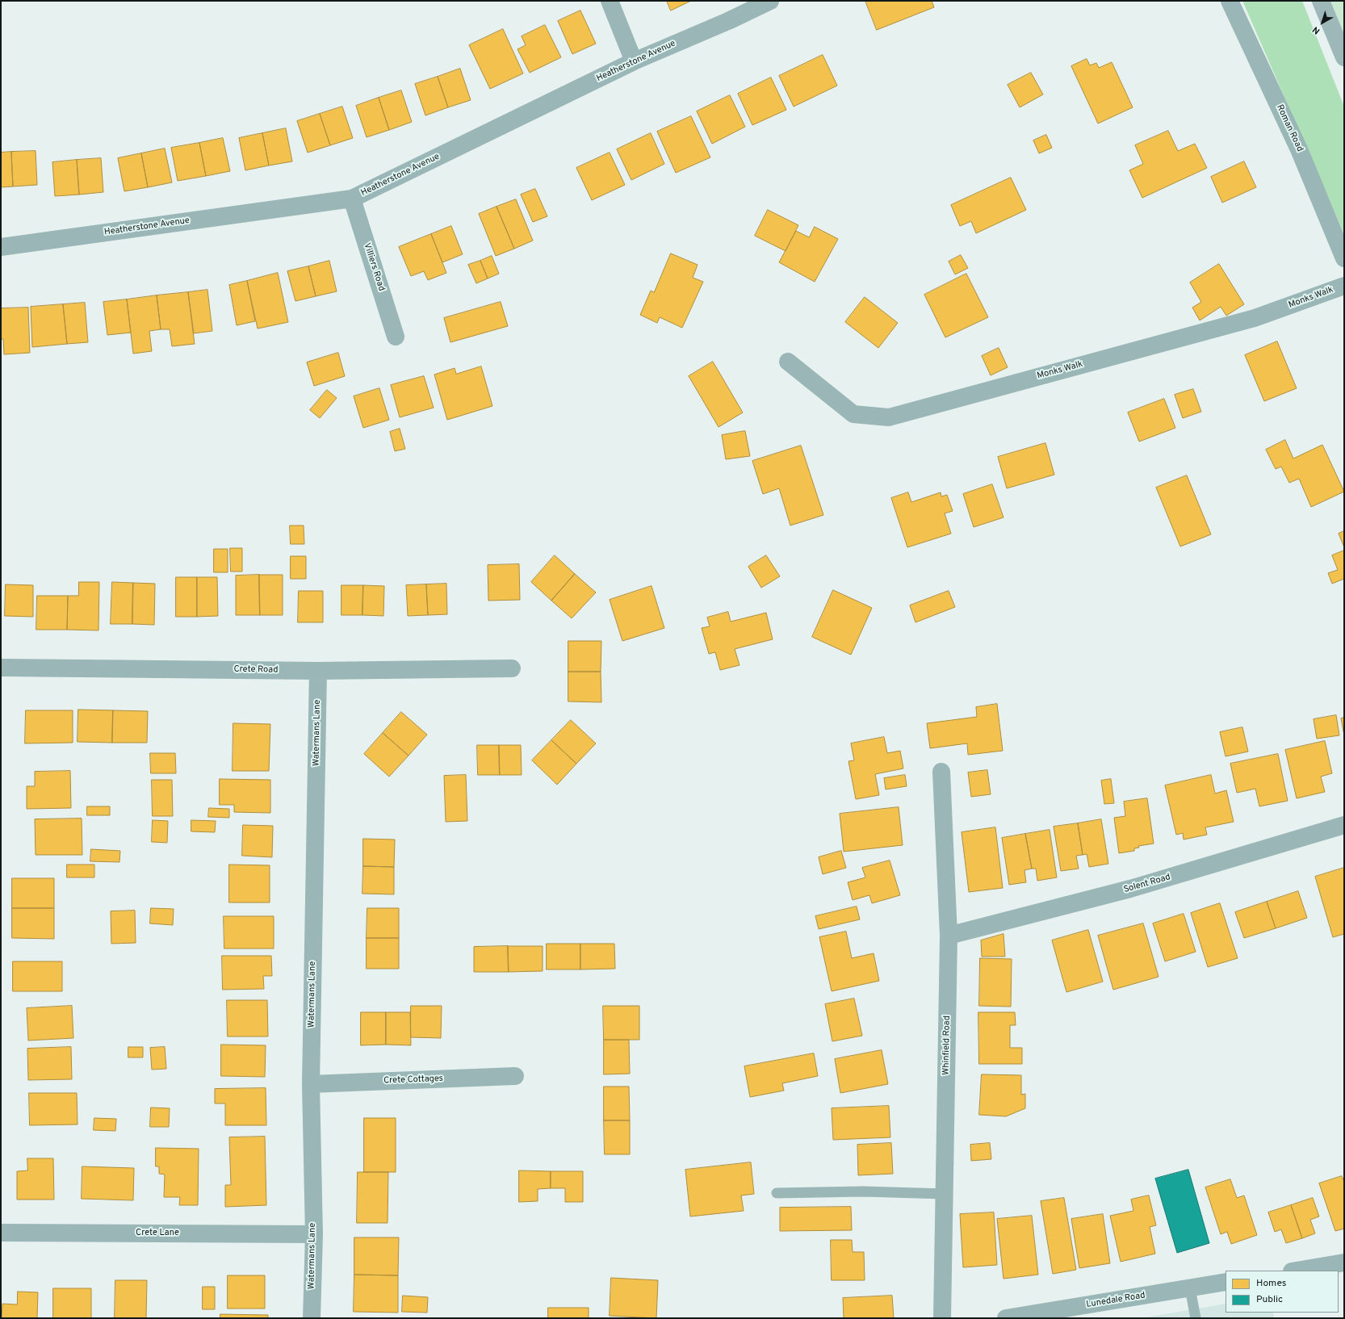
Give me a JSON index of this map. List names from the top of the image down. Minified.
{"streets":{"street":["Heatherstone Avenue","Roman Road","Villiers Road","Monks Walk","Crete Road","Watermans Lane","Solent Road","Whinfield Road","Crete Cottages","Crete Lane","Lunedale Road"]},"crossings":[["Heatherstone Avenue","Villiers Road"],["Crete Road","Watermans Lane"],["Watermans Lane","Crete Cottages"],["Watermans Lane","Crete Lane"],["Solent Road","Whinfield Road"]],"legend":["Homes","Public"],"north":"bottom left"}
